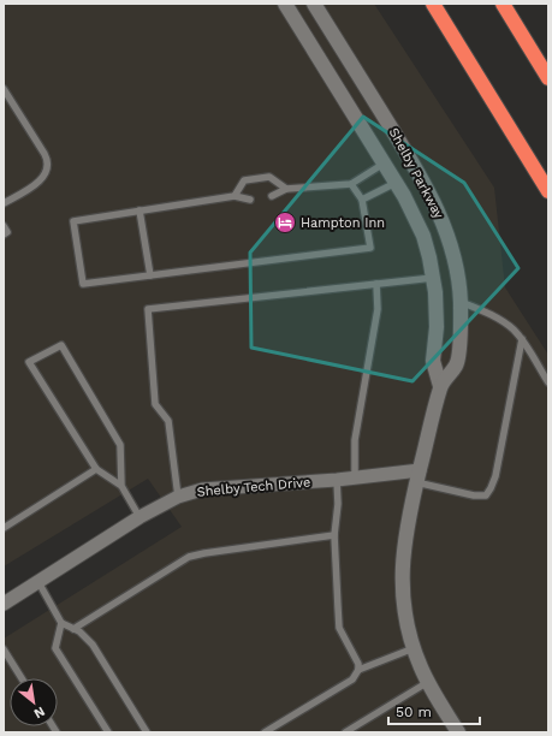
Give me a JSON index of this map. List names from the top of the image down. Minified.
{"streets":{"street":["Shelby Parkway","Shelby Tech Drive"]},"crossings":[["Shelby Parkway","Shelby Tech Drive"]],"places":{"hotel":["Hampton Inn"]},"scale_bar":"50 m","north":"bottom right"}
